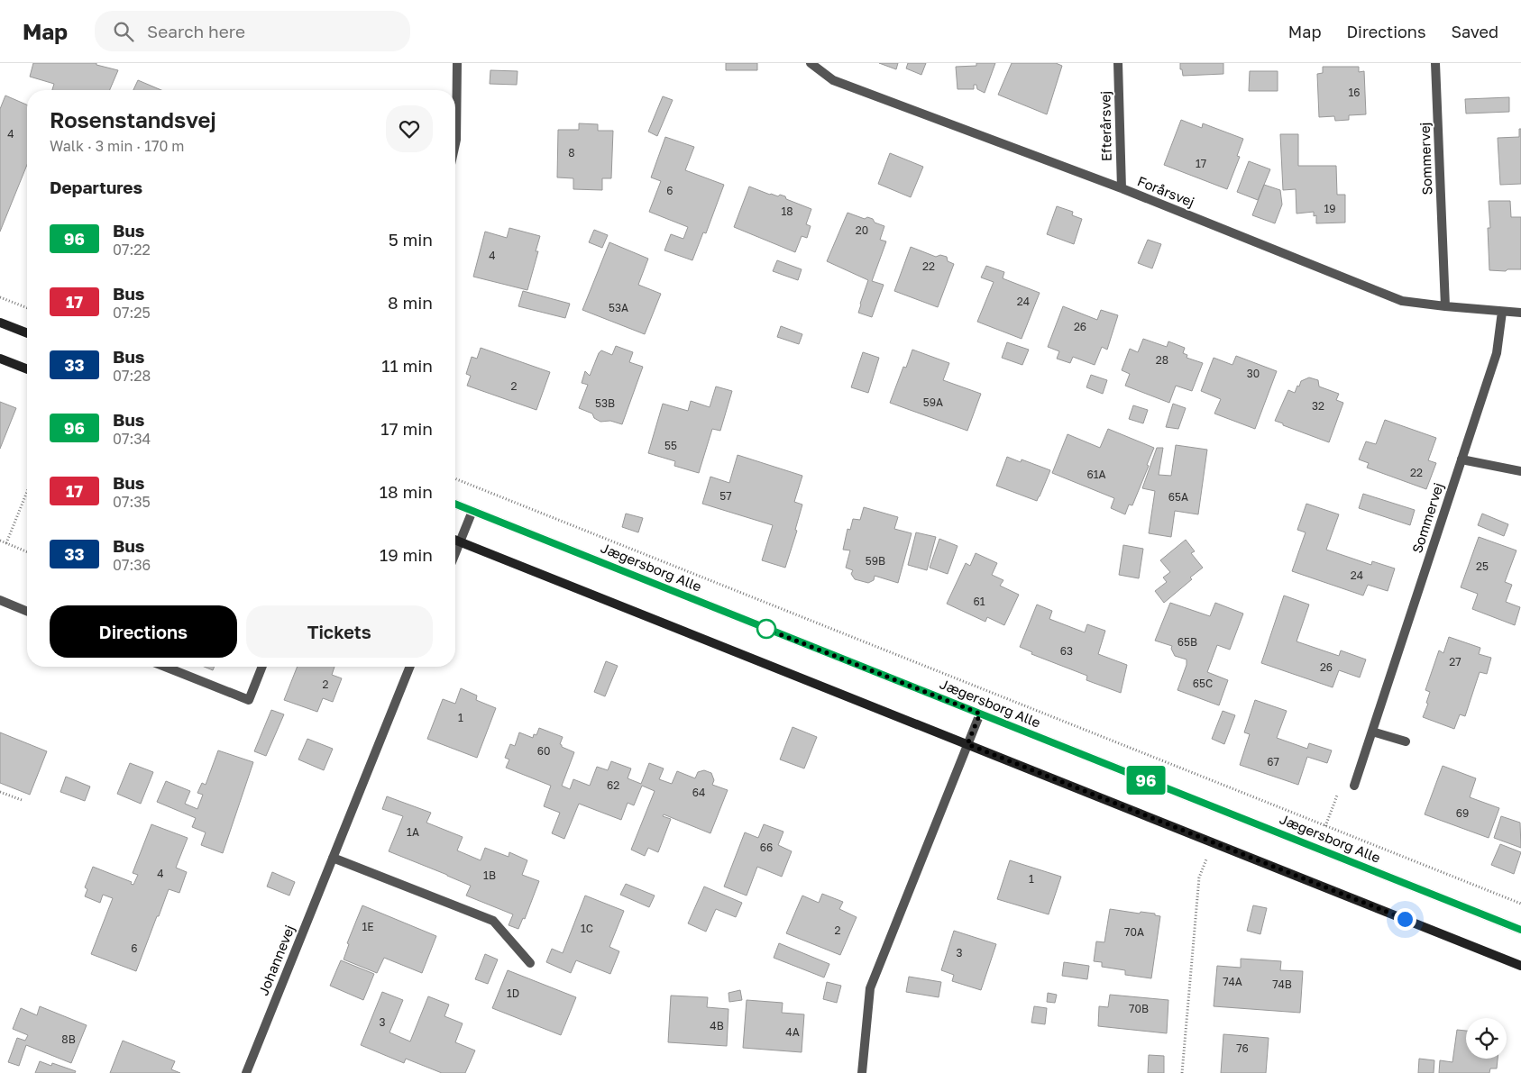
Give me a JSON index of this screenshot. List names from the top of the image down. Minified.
{"streets":{"street":["Efterårsvej","Sommervej","Forårsvej","Jægersborg Alle","Johannevej"]},"crossings":[["Efterårsvej","Forårsvej"],["Sommervej","Forårsvej"]],"lines":["bus line 96"],"house_numbers":["16","4","8","17","6","19","18","20","4","22","24","53A","26","28","30","2","59A","53B","32","55","22","61A","57","65A","59B","25","24","61","65B","63","27","26","65C","2","1","60","67","62","64","69","1A","66","4","1B","1","1E","1C","2","70A","6","3","74A","74B","1D","70B","3","4B","4A","8B","76"],"page":{"header":"Map","search":"Search here","nav":["Map","Directions","Saved"],"on_map":"96","heading":[["Rosenstandsvej","Walk · 3 min · 170 m"],"Departures"],"list":[{"mark":"96","name":"Bus","note":"07:22","value":"5 min"},{"mark":"17","name":"Bus","note":"07:25","value":"8 min"},{"mark":"33","name":"Bus","note":"07:28","value":"11 min"},{"mark":"96","name":"Bus","note":"07:34","value":"17 min"},{"mark":"17","name":"Bus","note":"07:35","value":"18 min"},{"mark":"33","name":"Bus","note":"07:36","value":"19 min"}],"buttons":["Directions","Tickets"]}}
